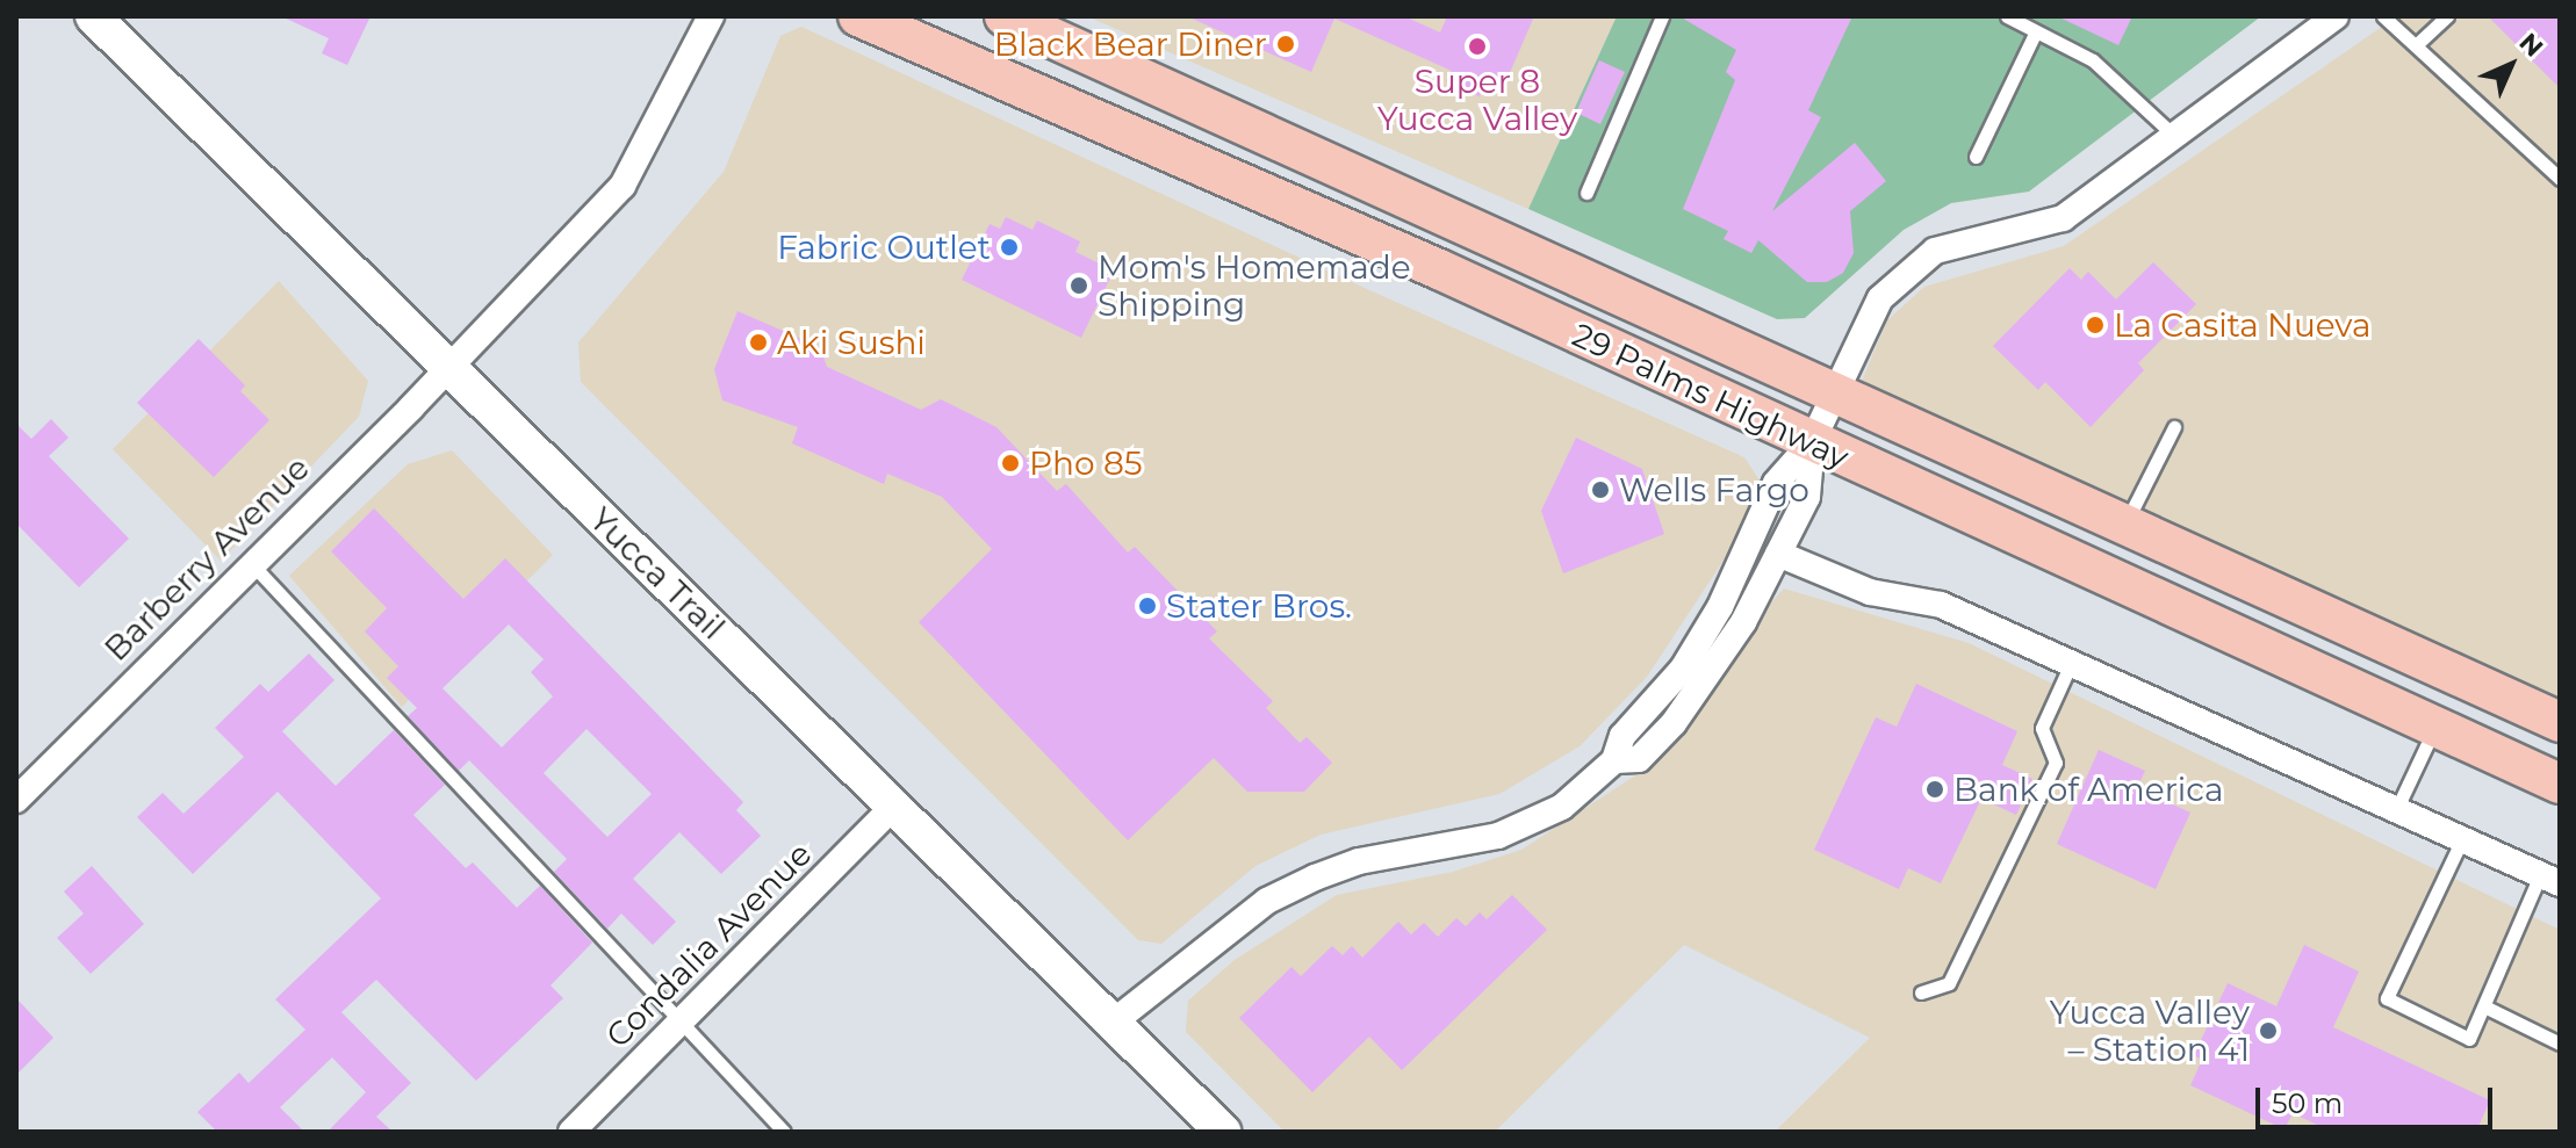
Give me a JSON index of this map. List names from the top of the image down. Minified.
{"streets":{"main road":["29 Palms Highway"],"street":["Barberry Avenue","Yucca Trail","Condalia Avenue"]},"crossings":[["Barberry Avenue","Yucca Trail"],["Yucca Trail","Condalia Avenue"]],"places":["Black Bear Diner","Super 8 Yucca Valley","Fabric Outlet","Mom's Homemade Shipping","La Casita Nueva","Aki Sushi","Pho 85","Wells Fargo","Stater Bros.","Bank of America","Yucca Valley – Station 41"],"scale_bar":"50 m","north":"top right"}
